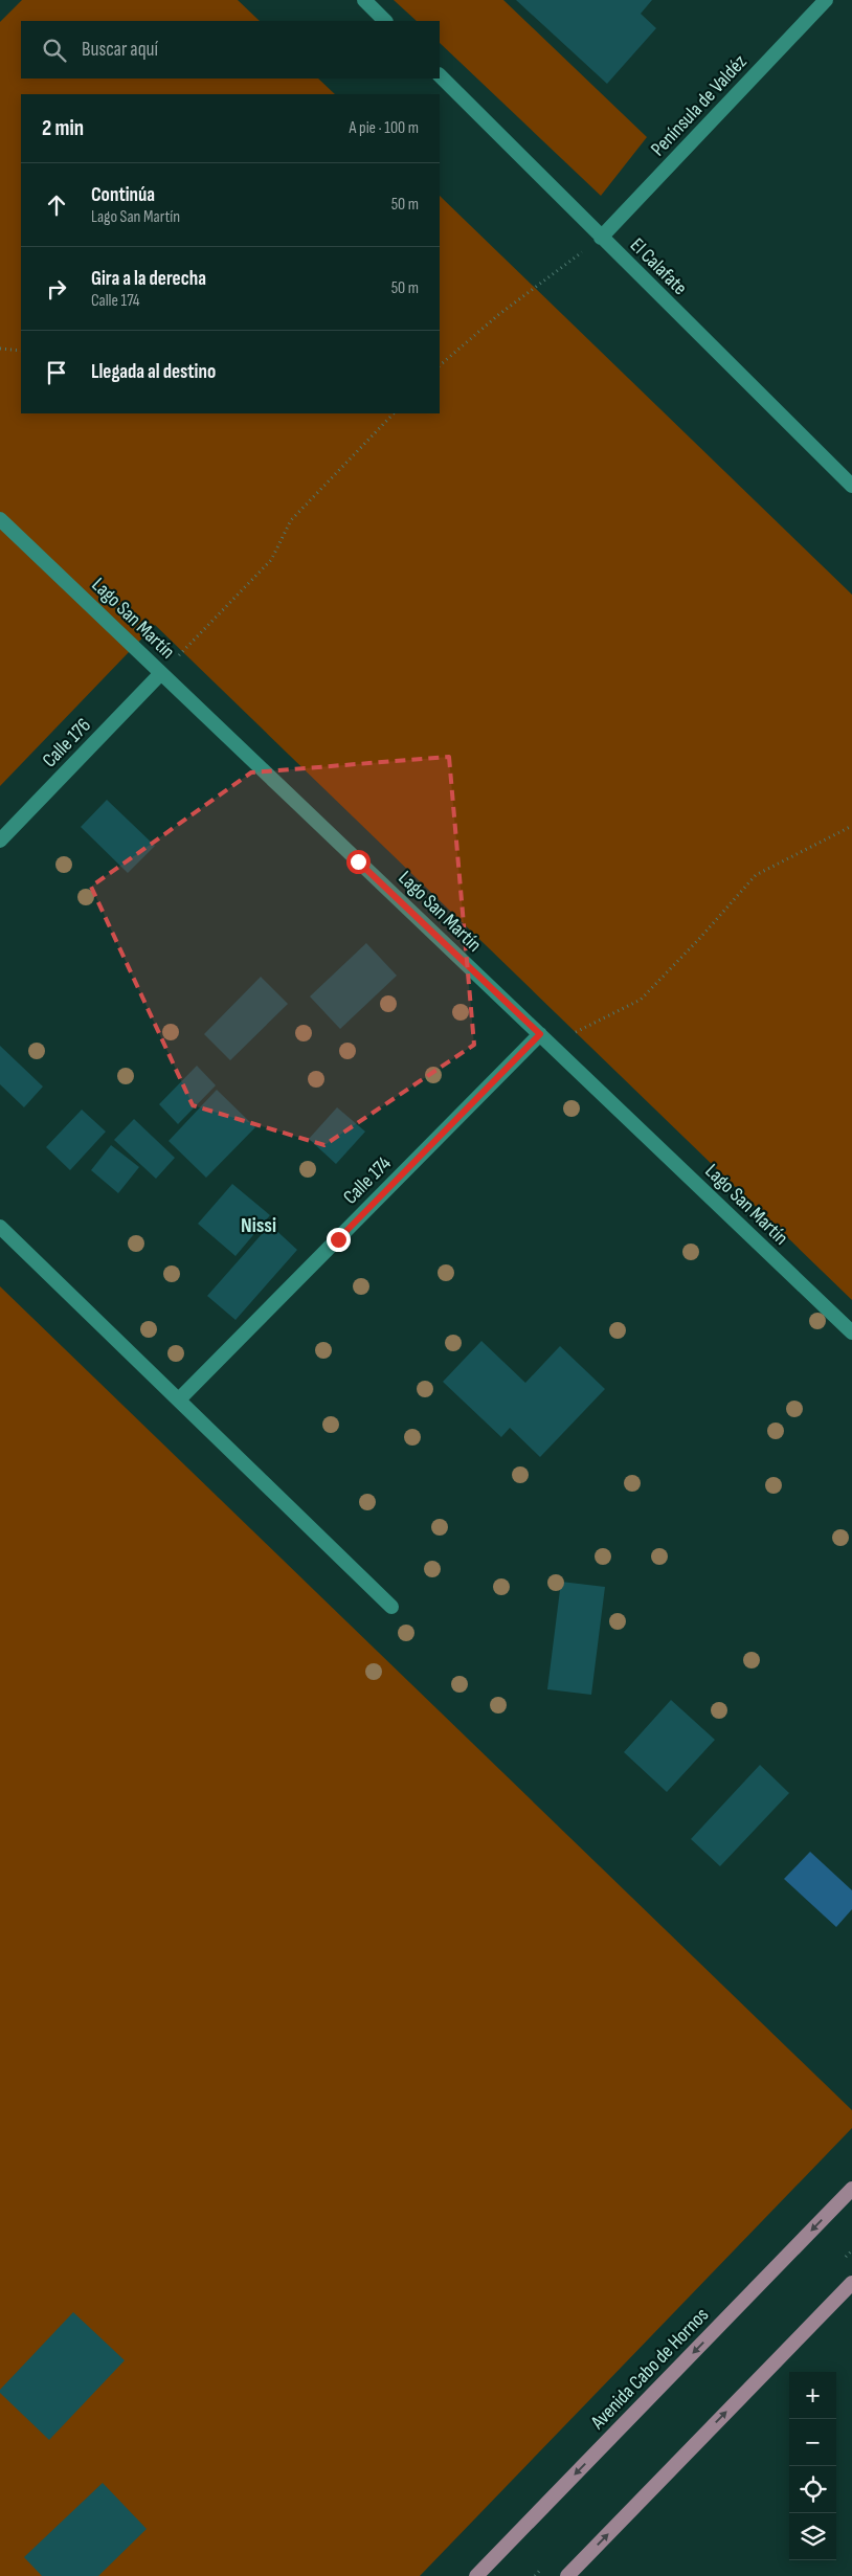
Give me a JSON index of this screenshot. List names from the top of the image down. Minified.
{"streets":{"main road":["Avenida Cabo de Hornos"],"street":["Península de Valdéz","El Calafate","Lago San Martín","Calle 176","Calle 174"]},"crossings":[["Península de Valdéz","El Calafate"],["Lago San Martín","Calle 176"],["Lago San Martín","Calle 174"]],"districts":["Nissi"],"page":{"search":"Buscar aquí","heading":["2 min","A pie · 100 m"],"list":[["Continúa","Lago San Martín","50 m"],["Gira a la derecha","Calle 174","50 m"],"Llegada al destino"],"map_buttons":["+","−"]}}
